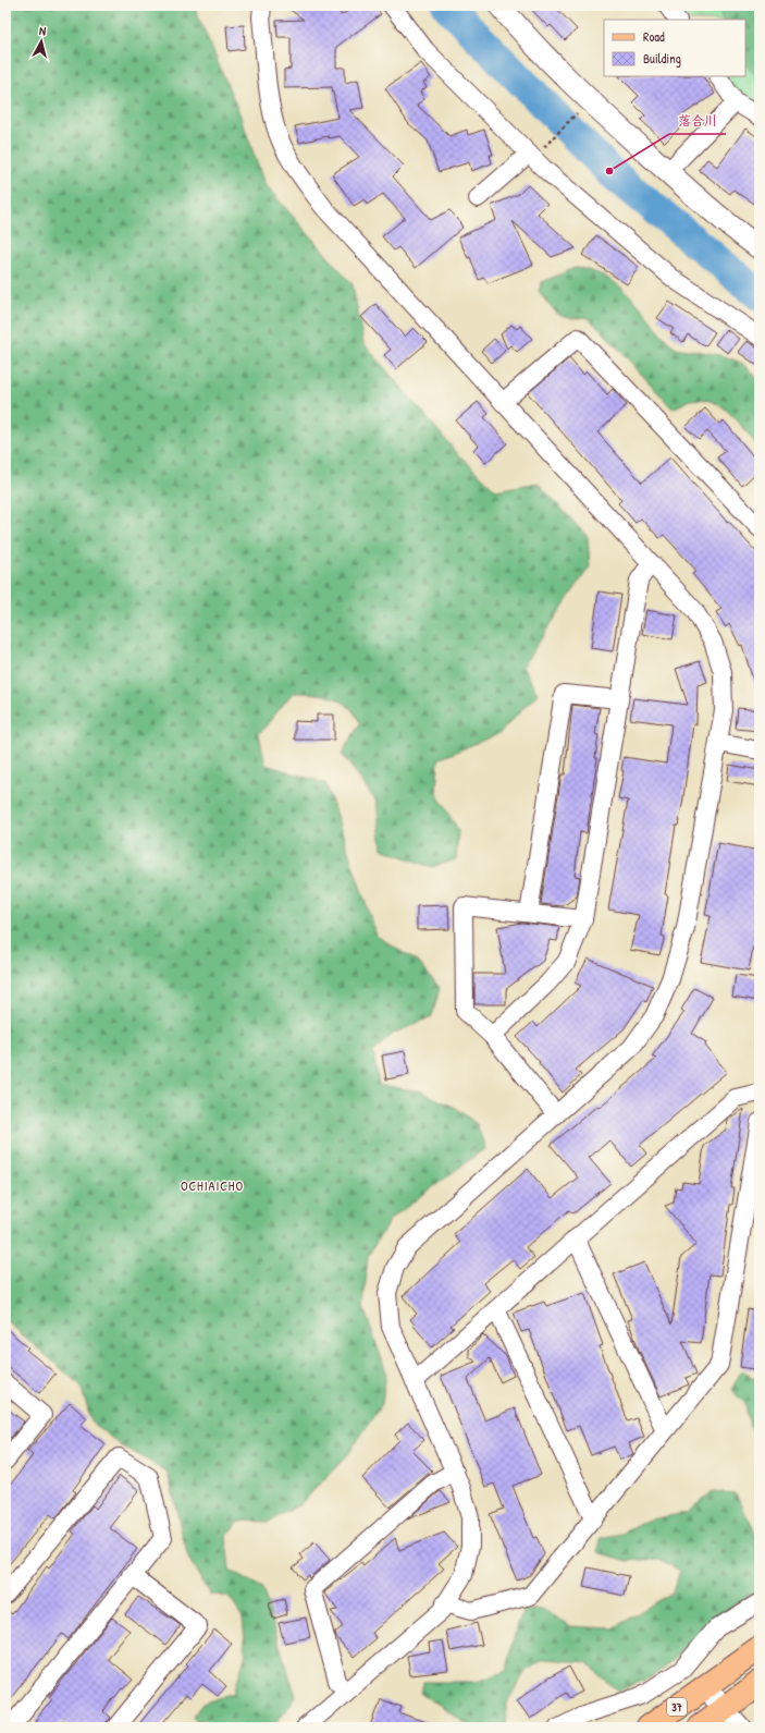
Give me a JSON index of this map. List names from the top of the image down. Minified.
{"streets":{"main road":["37"]},"districts":["OCHIAICHO"],"places":["落合川"],"legend":["Road","Building"],"north":"top"}
